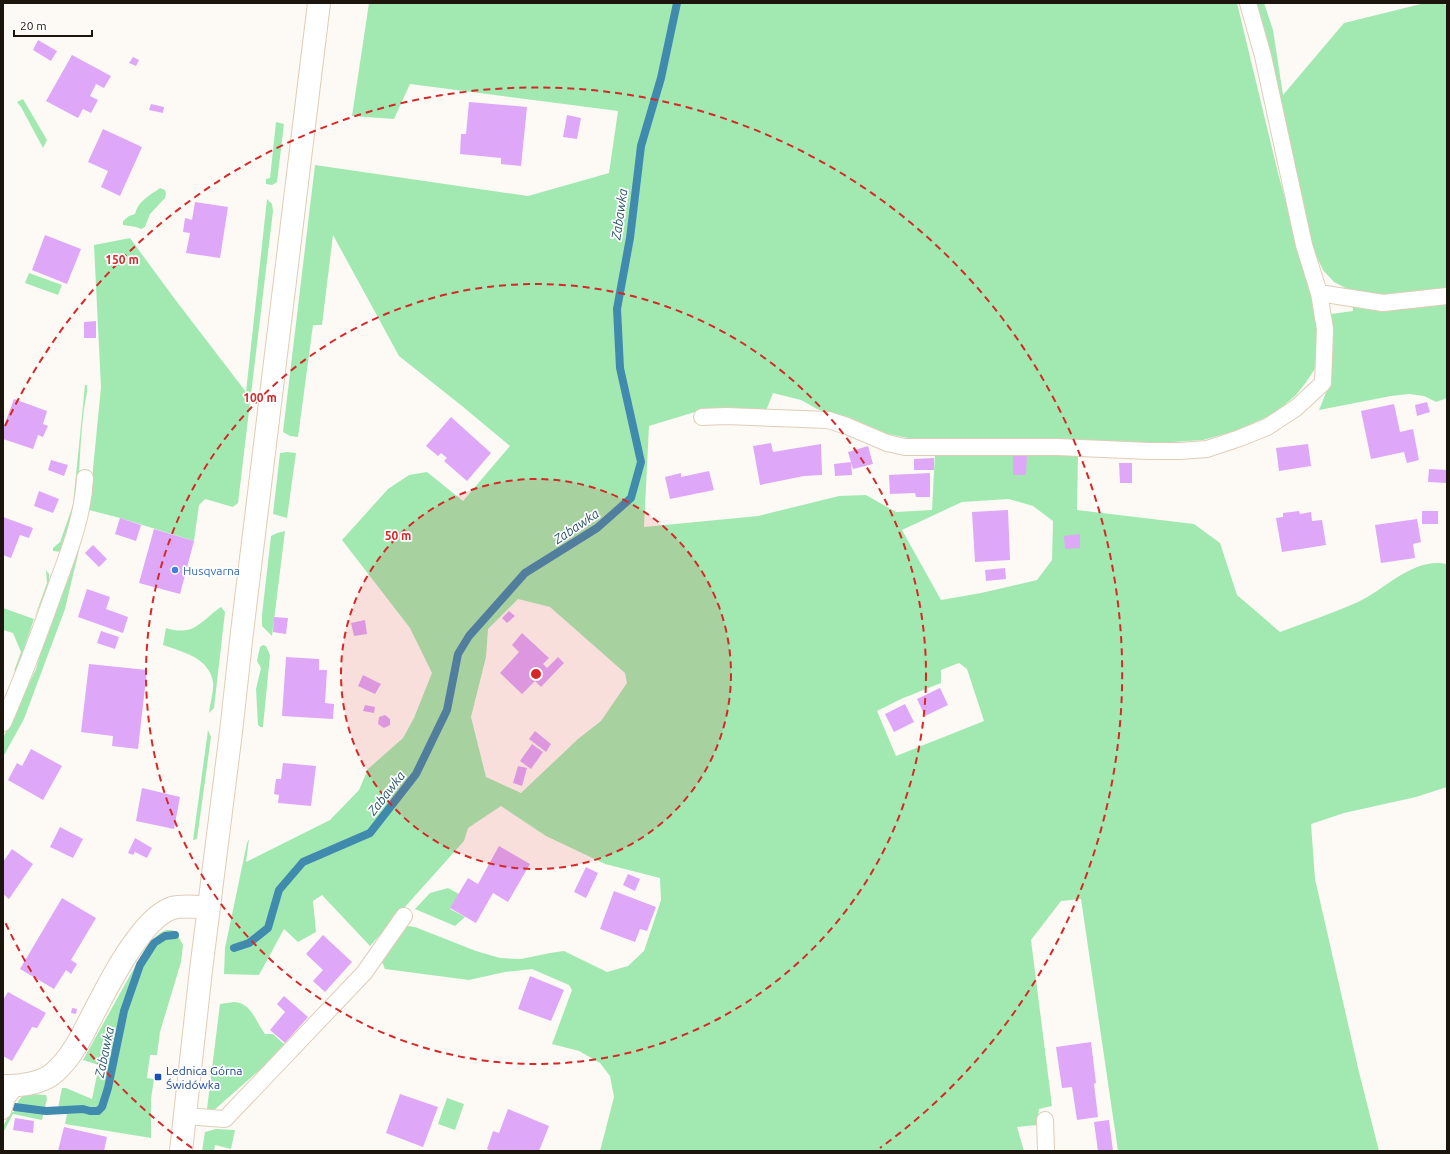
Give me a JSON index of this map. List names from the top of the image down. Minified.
{"water":["Zabawka"],"places":{"other":["Husqvarna"],"transit":["Lednica Górna Świdówka"]},"scale_bar":"20 m","rings":["150 m","100 m","50 m"]}
